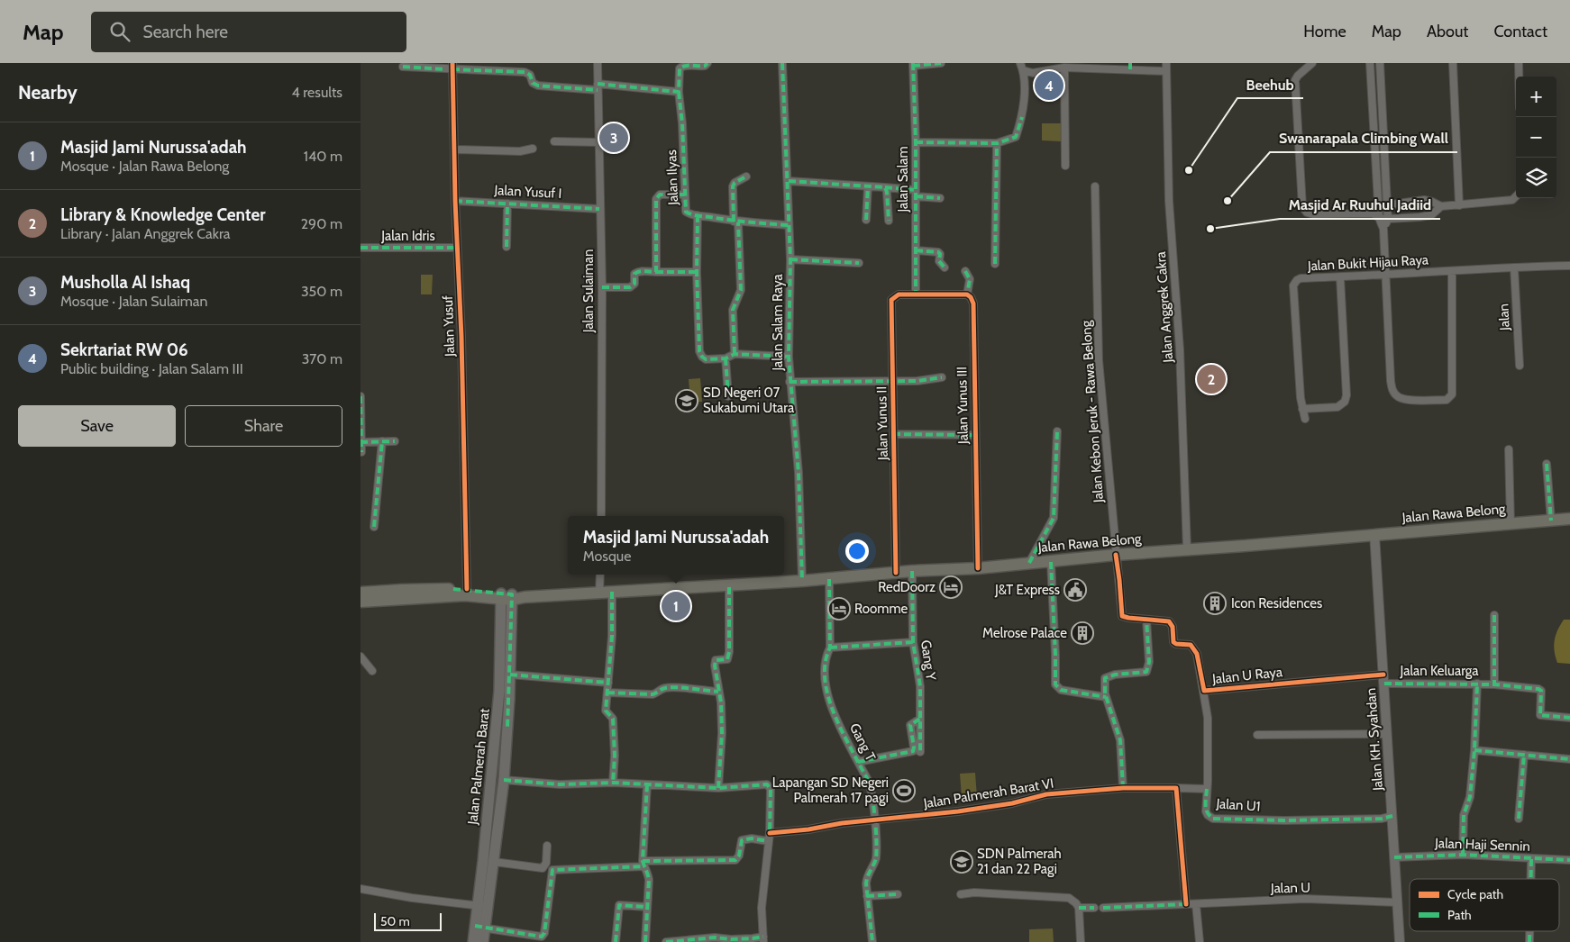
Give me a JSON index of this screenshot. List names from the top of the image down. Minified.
{"streets":{"main road":["Jalan Rawa Belong","Jalan Palmerah Barat"],"street":["Jalan Ilyas","Jalan Salam","Jalan Yusuf I","Jalan Idris","Jalan Bukit Hijau Raya","Jalan Sulaiman","Jalan Anggrek Cakra","Jalan","Jalan Salam Raya","Jalan Yusuf","Jalan Yunus III","Jalan Kebon Jeruk - Rawa Belong","Jalan Yunus II","Gang Y","Jalan Keluarga","Jalan U Raya","Jalan KH. Syahdan","Gang T","Jalan Palmerah Barat VI","Jalan U1","Jalan Haji Sennin","Jalan U"]},"crossings":[["Jalan Ilyas","Jalan Salam Raya"],["Jalan Salam","Jalan Yunus II"],["Jalan Yusuf I","Jalan Sulaiman"],["Jalan Yusuf I","Jalan Yusuf"],["Jalan Idris","Jalan Yusuf"],["Jalan Bukit Hijau Raya","Jalan"],["Jalan Anggrek Cakra","Jalan Rawa Belong"],["Jalan Salam Raya","Jalan Rawa Belong"],["Jalan Yunus III","Jalan Rawa Belong"],["Jalan Kebon Jeruk - Rawa Belong","Jalan Rawa Belong"],["Jalan Kebon Jeruk - Rawa Belong","Jalan U Raya"],["Jalan Yunus II","Jalan Rawa Belong"],["Jalan Rawa Belong","Gang Y"],["Jalan Rawa Belong","Jalan U Raya"],["Jalan Rawa Belong","Jalan KH. Syahdan"],["Jalan Rawa Belong","Gang T"],["Jalan Rawa Belong","Jalan Palmerah Barat"],["Jalan Keluarga","Jalan U Raya"],["Jalan Keluarga","Jalan KH. Syahdan"],["Jalan U Raya","Jalan KH. Syahdan"],["Jalan U Raya","Jalan U1"],["Jalan KH. Syahdan","Jalan U1"],["Jalan KH. Syahdan","Jalan Haji Sennin"],["Jalan KH. Syahdan","Jalan U"],["Gang T","Jalan Palmerah Barat VI"]],"places":{"other":["Beehub","Swanarapala Climbing Wall","Masjid Ar Ruuhul Jadiid"],"school or university":["SD Negeri 07 Sukabumi Utara","SDN Palmerah 21 dan 22 Pagi"],"hotel":["RedDoorz","Roomme"],"public building":["J&T Express"],"building":["Icon Residences","Melrose Palace"],"sports":["Lapangan SD Negeri Palmerah 17 pagi"]},"legend":["Cycle path","Path"],"scale_bar":"50 m","page":{"header":"Map","search":"Search here","nav":["Home","Map","About","Contact"],"heading":["Nearby","4 results"],"pins":["4","3","2","1"],"map_buttons":["+","−"],"list":[{"mark":"1","name":"Masjid Jami Nurussa'adah","note":"Mosque · Jalan Rawa Belong","value":"140 m"},{"mark":"2","name":"Library & Knowledge Center","note":"Library · Jalan Anggrek Cakra","value":"290 m"},{"mark":"3","name":"Musholla Al Ishaq","note":"Mosque · Jalan Sulaiman","value":"350 m"},{"mark":"4","name":"Sekrtariat RW 06","note":"Public building · Jalan Salam III","value":"370 m"}],"buttons":["Save","Share"],"popup":["Masjid Jami Nurussa'adah","Mosque"],"scale":"50 m"}}
